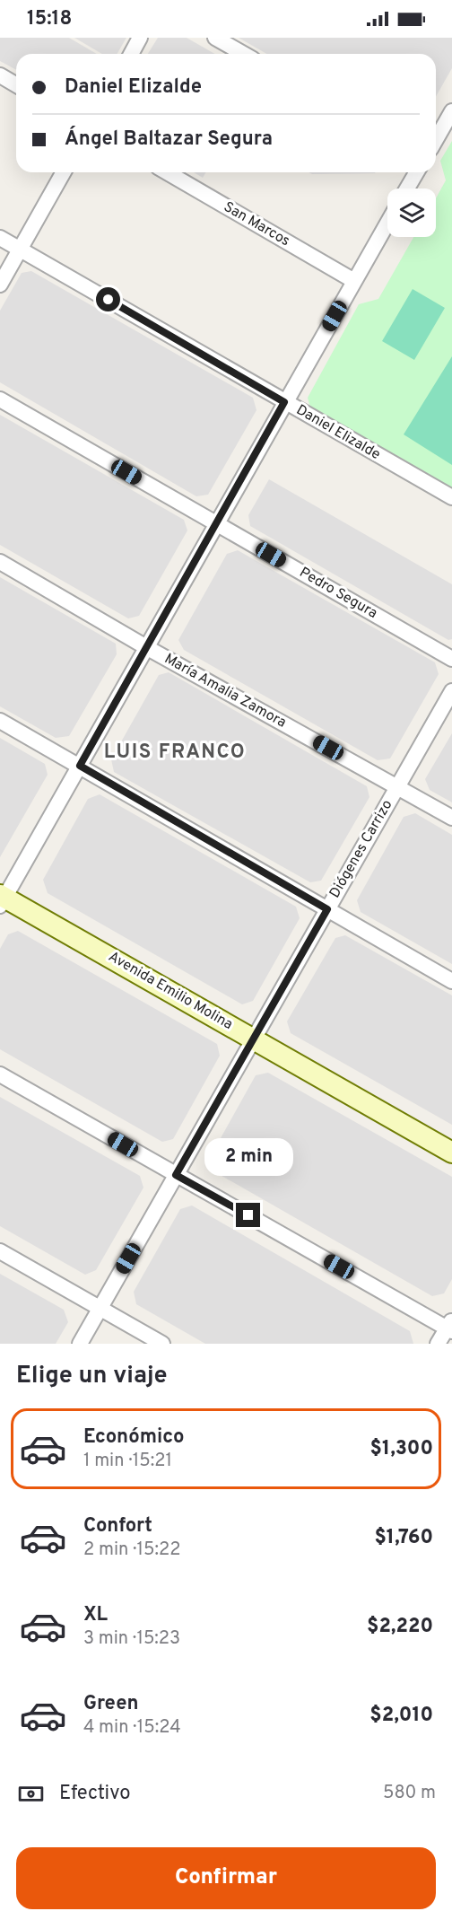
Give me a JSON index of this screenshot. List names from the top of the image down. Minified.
{"streets":{"street":["San Marcos","Daniel Elizalde","Pedro Segura","María Amalia Zamora","Diógenes Carrizo","Avenida Emilio Molina"]},"crossings":[["María Amalia Zamora","Diógenes Carrizo"],["Diógenes Carrizo","Avenida Emilio Molina"]],"districts":["LUIS FRANCO"],"page":{"status":"15:18","banner":["Daniel Elizalde","Ángel Baltazar Segura"],"bubble":"2 min","heading":"Elige un viaje","list":[{"name":"Económico","note":"1 min · 15:21","value":"$1,300"},{"name":"Confort","note":"2 min · 15:22","value":"$1,760"},{"name":"XL","note":"3 min · 15:23","value":"$2,220"},{"name":"Green","note":"4 min · 15:24","value":"$2,010"}],"pay":["Efectivo","580 m"],"buttons":"Confirmar"}}
